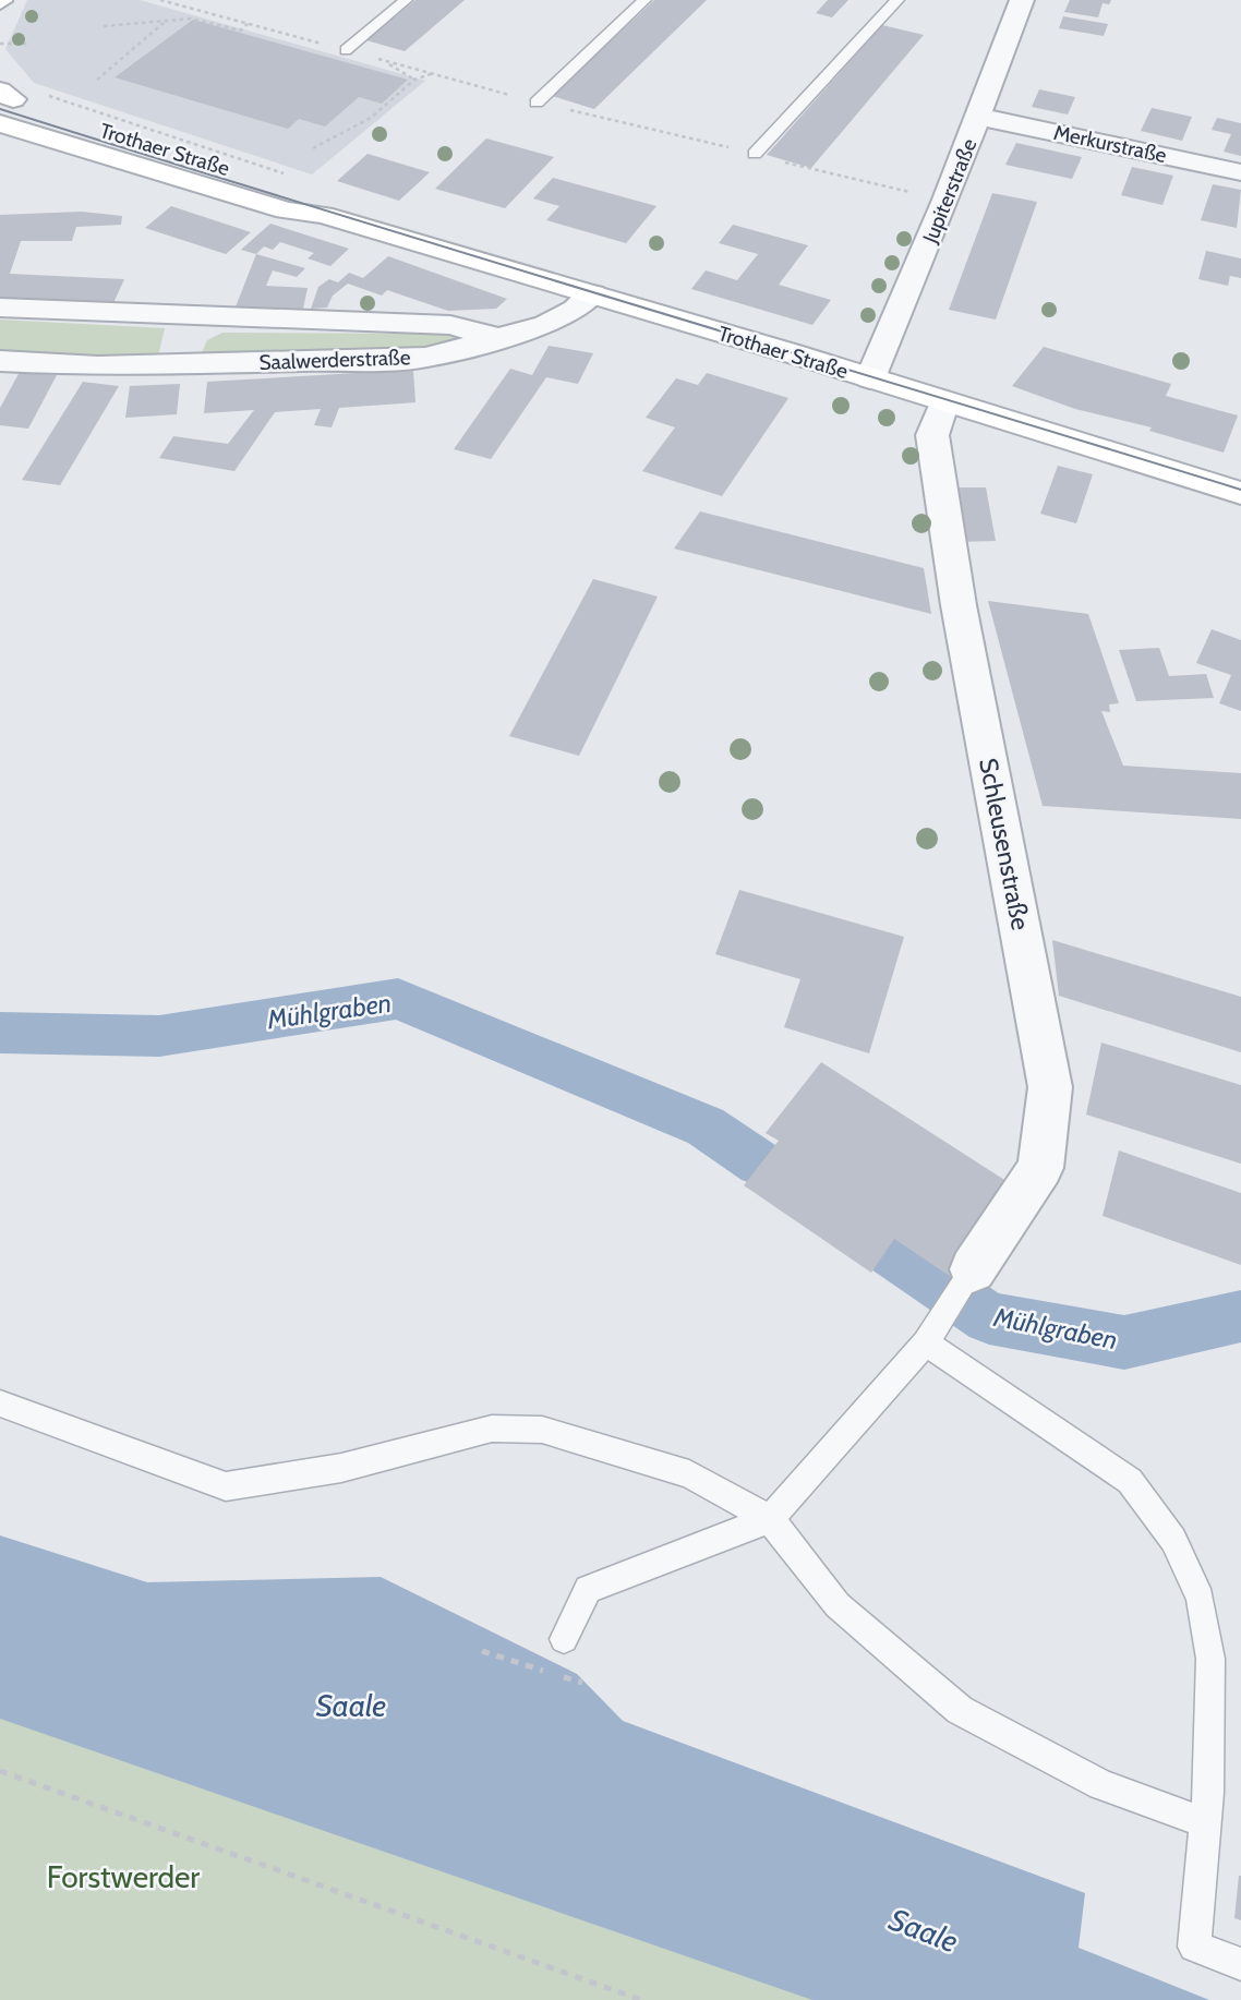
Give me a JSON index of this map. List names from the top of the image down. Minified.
{"streets":{"main road":["Trothaer Straße"],"street":["Merkurstraße","Jupiterstraße","Saalwerderstraße","Schleusenstraße"]},"crossings":[["Merkurstraße","Jupiterstraße"],["Trothaer Straße","Jupiterstraße"],["Trothaer Straße","Saalwerderstraße"],["Trothaer Straße","Schleusenstraße"]],"water":["Mühlgraben","Saale"],"parks":["Forstwerder"]}
